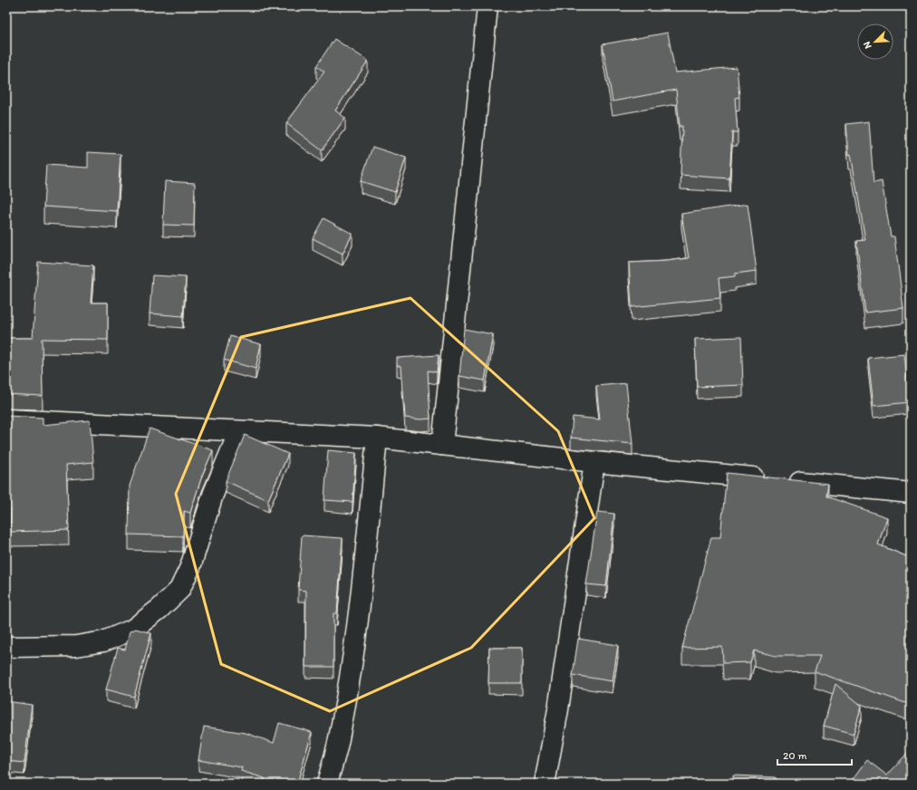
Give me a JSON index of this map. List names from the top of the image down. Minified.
{"scale_bar":"20 m","north":"bottom left"}
